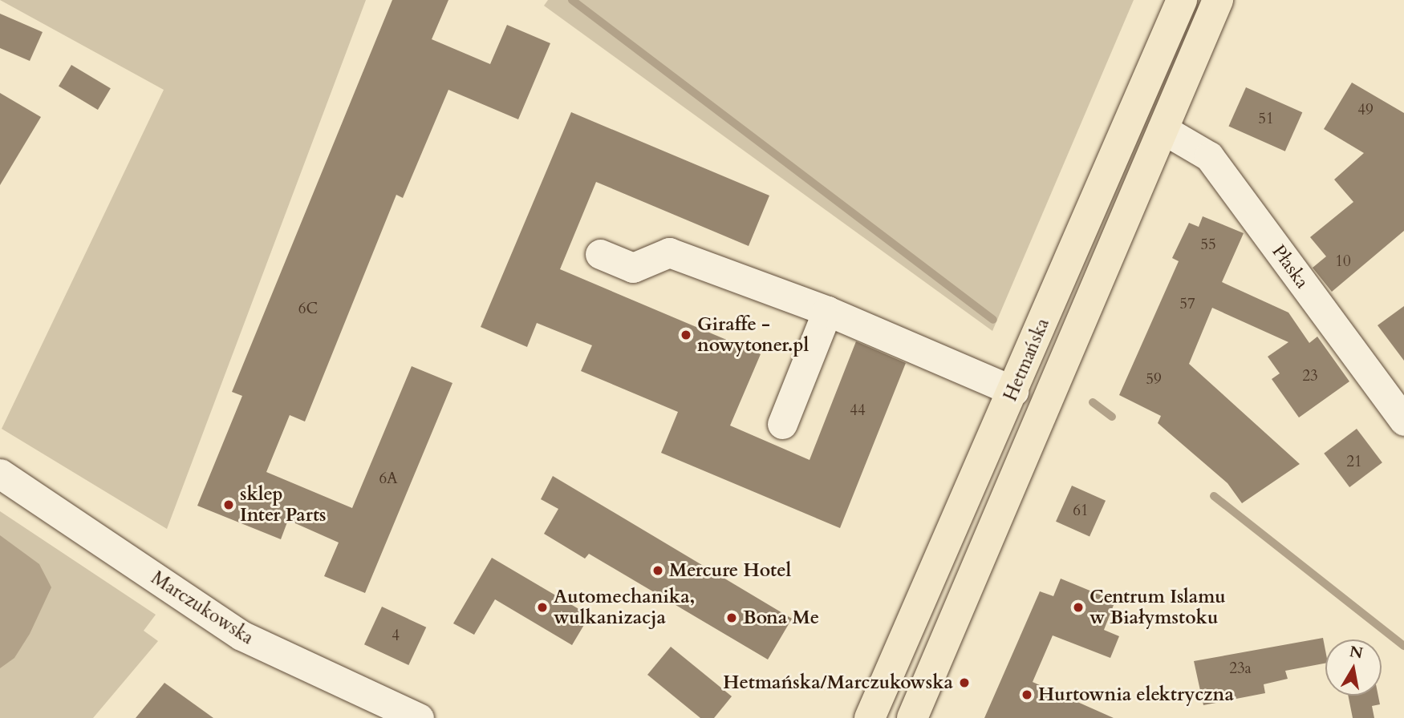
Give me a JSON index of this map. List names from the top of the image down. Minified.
{"streets":{"main road":["Hetmańska"],"street":["Płaska","Marczukowska"]},"crossings":[["Płaska","Hetmańska"]],"places":["Giraffe - nowytoner.pl","sklep Inter Parts","Mercure Hotel","Automechanika, wulkanizacja","Centrum Islamu w Białymstoku","Bona Me","Hetmańska/Marczukowska","Hurtownia elektryczna"],"house_numbers":["49","51","55","10","57","6C","23","59","44","21","6A","61","4","23a"],"north":"top"}
